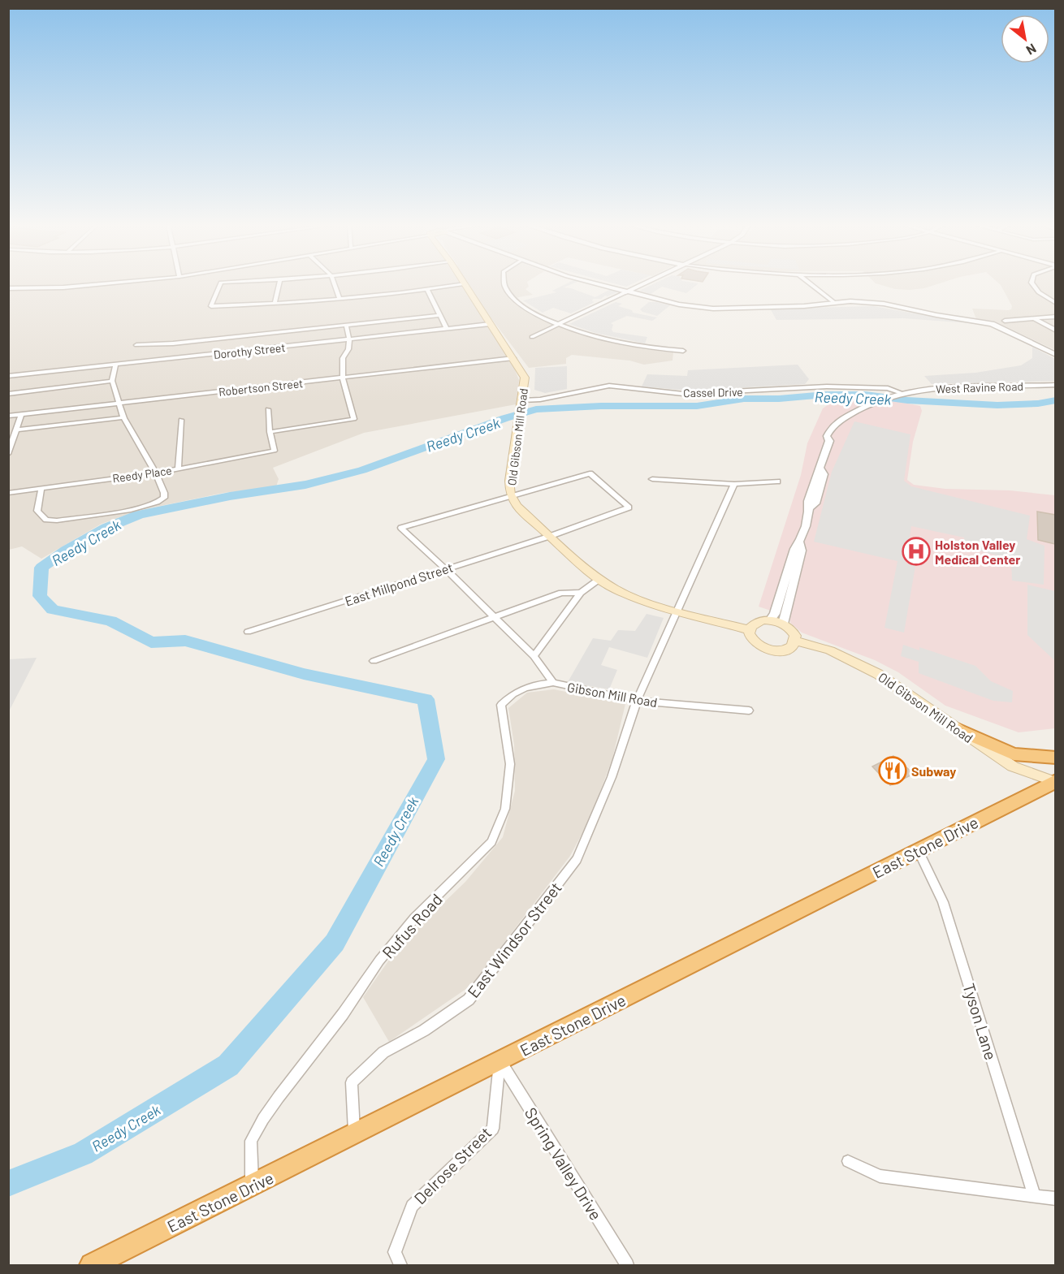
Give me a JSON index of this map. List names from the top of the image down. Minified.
{"streets":{"highway":["East Stone Drive"],"main road":["Old Gibson Mill Road"],"street":["Dorothy Street","Robertson Street","West Ravine Road","Cassel Drive","Reedy Place","East Millpond Street","Gibson Mill Road","Rufus Road","East Windsor Street","Tyson Lane","Spring Valley Drive","Delrose Street"]},"crossings":[["Dorothy Street","Old Gibson Mill Road"],["Robertson Street","Old Gibson Mill Road"],["West Ravine Road","Cassel Drive"],["West Ravine Road","Old Gibson Mill Road"],["Cassel Drive","Old Gibson Mill Road"],["Old Gibson Mill Road","East Millpond Street"],["Old Gibson Mill Road","Gibson Mill Road"],["Old Gibson Mill Road","East Stone Drive"],["Old Gibson Mill Road","East Windsor Street"],["East Millpond Street","Gibson Mill Road"],["Gibson Mill Road","Rufus Road"],["Gibson Mill Road","East Windsor Street"],["East Stone Drive","Rufus Road"],["East Stone Drive","East Windsor Street"],["East Stone Drive","Tyson Lane"],["East Stone Drive","Spring Valley Drive"],["East Stone Drive","Delrose Street"],["Spring Valley Drive","Delrose Street"]],"water":["Reedy Creek"],"places":{"hospital":["Holston Valley Medical Center"],"restaurant":["Subway"]},"north":"bottom right"}
